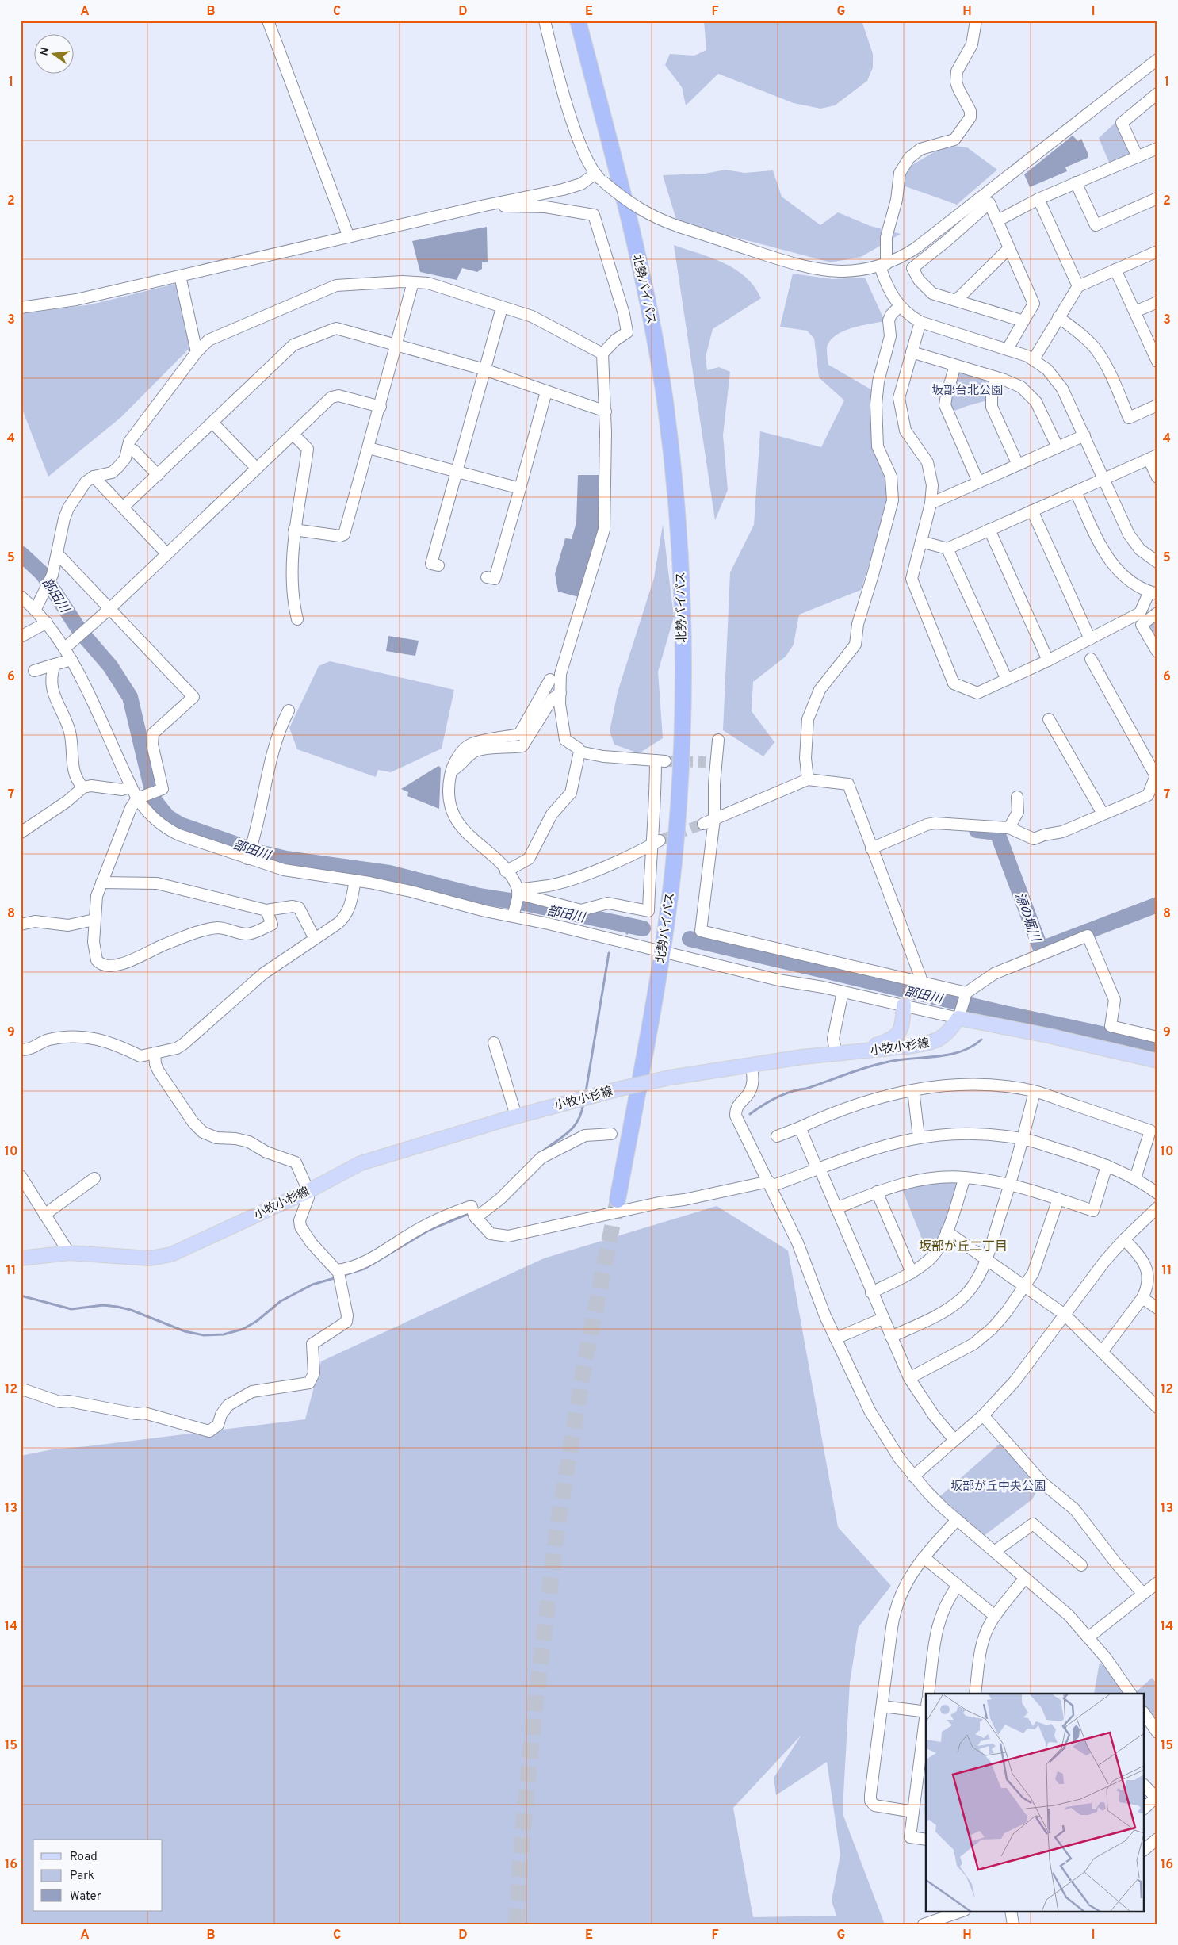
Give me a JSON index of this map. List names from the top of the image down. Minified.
{"streets":{"highway":["北勢バイパス"],"main road":["小牧小杉線"]},"districts":["坂部が丘二丁目"],"water":["部田川","源の堀川"],"parks":["坂部台北公園","坂部が丘中央公園"],"legend":["Road","Park","Water"],"north":"left","grid":{"columns":["A","B","C","D","E","F","G","H","I"],"rows":["1","2","3","4","5","6","7","8","9","10","11","12","13","14","15","16"]}}
